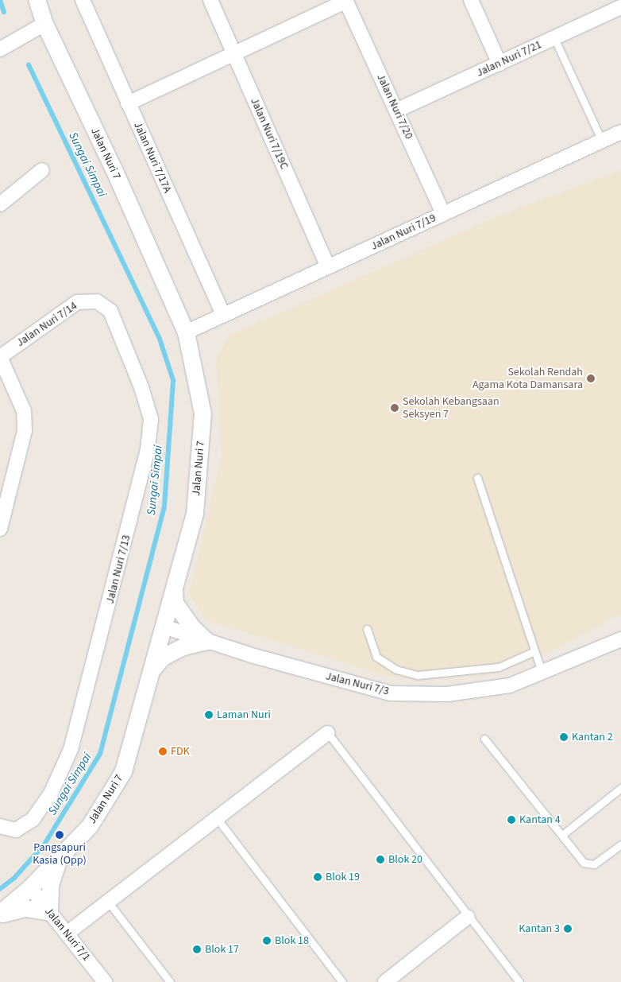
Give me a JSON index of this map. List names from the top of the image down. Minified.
{"streets":{"street":["Jalan Nuri 7/21","Jalan Nuri 7/20","Jalan Nuri 7/19C","Jalan Nuri 7","Jalan Nuri 7/17A","Jalan Nuri 7/19","Jalan Nuri 7/14","Jalan Nuri 7/13","Jalan Nuri 7/3","Jalan Nuri 7/1"]},"crossings":[["Jalan Nuri 7/21","Jalan Nuri 7/20"],["Jalan Nuri 7/20","Jalan Nuri 7/19"],["Jalan Nuri 7/19C","Jalan Nuri 7/19"],["Jalan Nuri 7","Jalan Nuri 7/19"],["Jalan Nuri 7","Jalan Nuri 7/3"],["Jalan Nuri 7","Jalan Nuri 7/1"],["Jalan Nuri 7/17A","Jalan Nuri 7/19"],["Jalan Nuri 7/14","Jalan Nuri 7/13"]],"water":["Sungai Simpai"],"places":["Sekolah Rendah Agama Kota Damansara","Sekolah Kebangsaan Seksyen 7","Laman Nuri","Kantan 2","FDK","Kantan 4","Pangsapuri Kasia (Opp)","Blok 20","Blok 19","Kantan 3","Blok 18","Blok 17"]}
